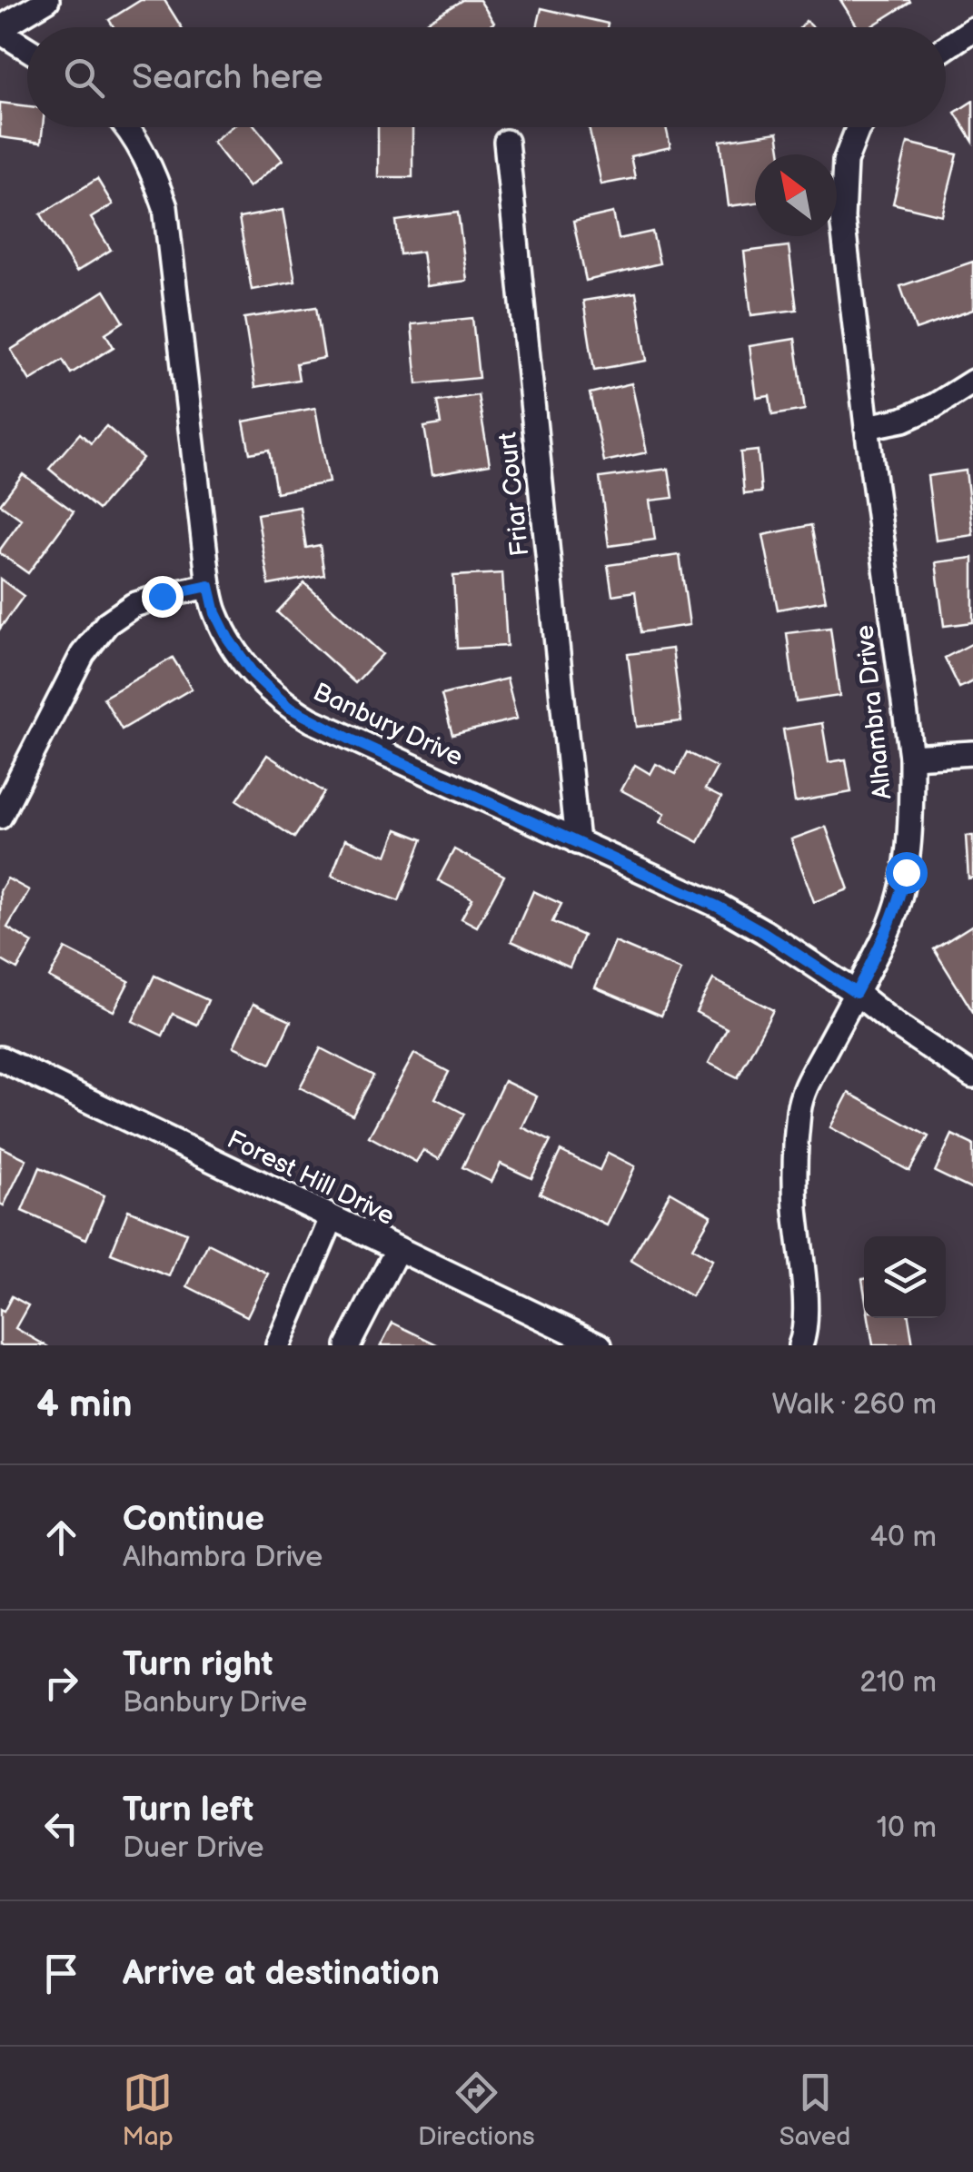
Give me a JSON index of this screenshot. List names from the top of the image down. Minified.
{"streets":{"street":["Friar Court","Alhambra Drive","Banbury Drive","Forest Hill Drive"]},"crossings":[["Friar Court","Banbury Drive"],["Alhambra Drive","Banbury Drive"]],"north":"top left","page":{"search":"Search here","heading":["4 min","Walk · 260 m"],"list":[["Continue","Alhambra Drive","40 m"],["Turn right","Banbury Drive","210 m"],["Turn left","Duer Drive","10 m"],"Arrive at destination"],"nav":["Map","Directions","Saved"]}}
